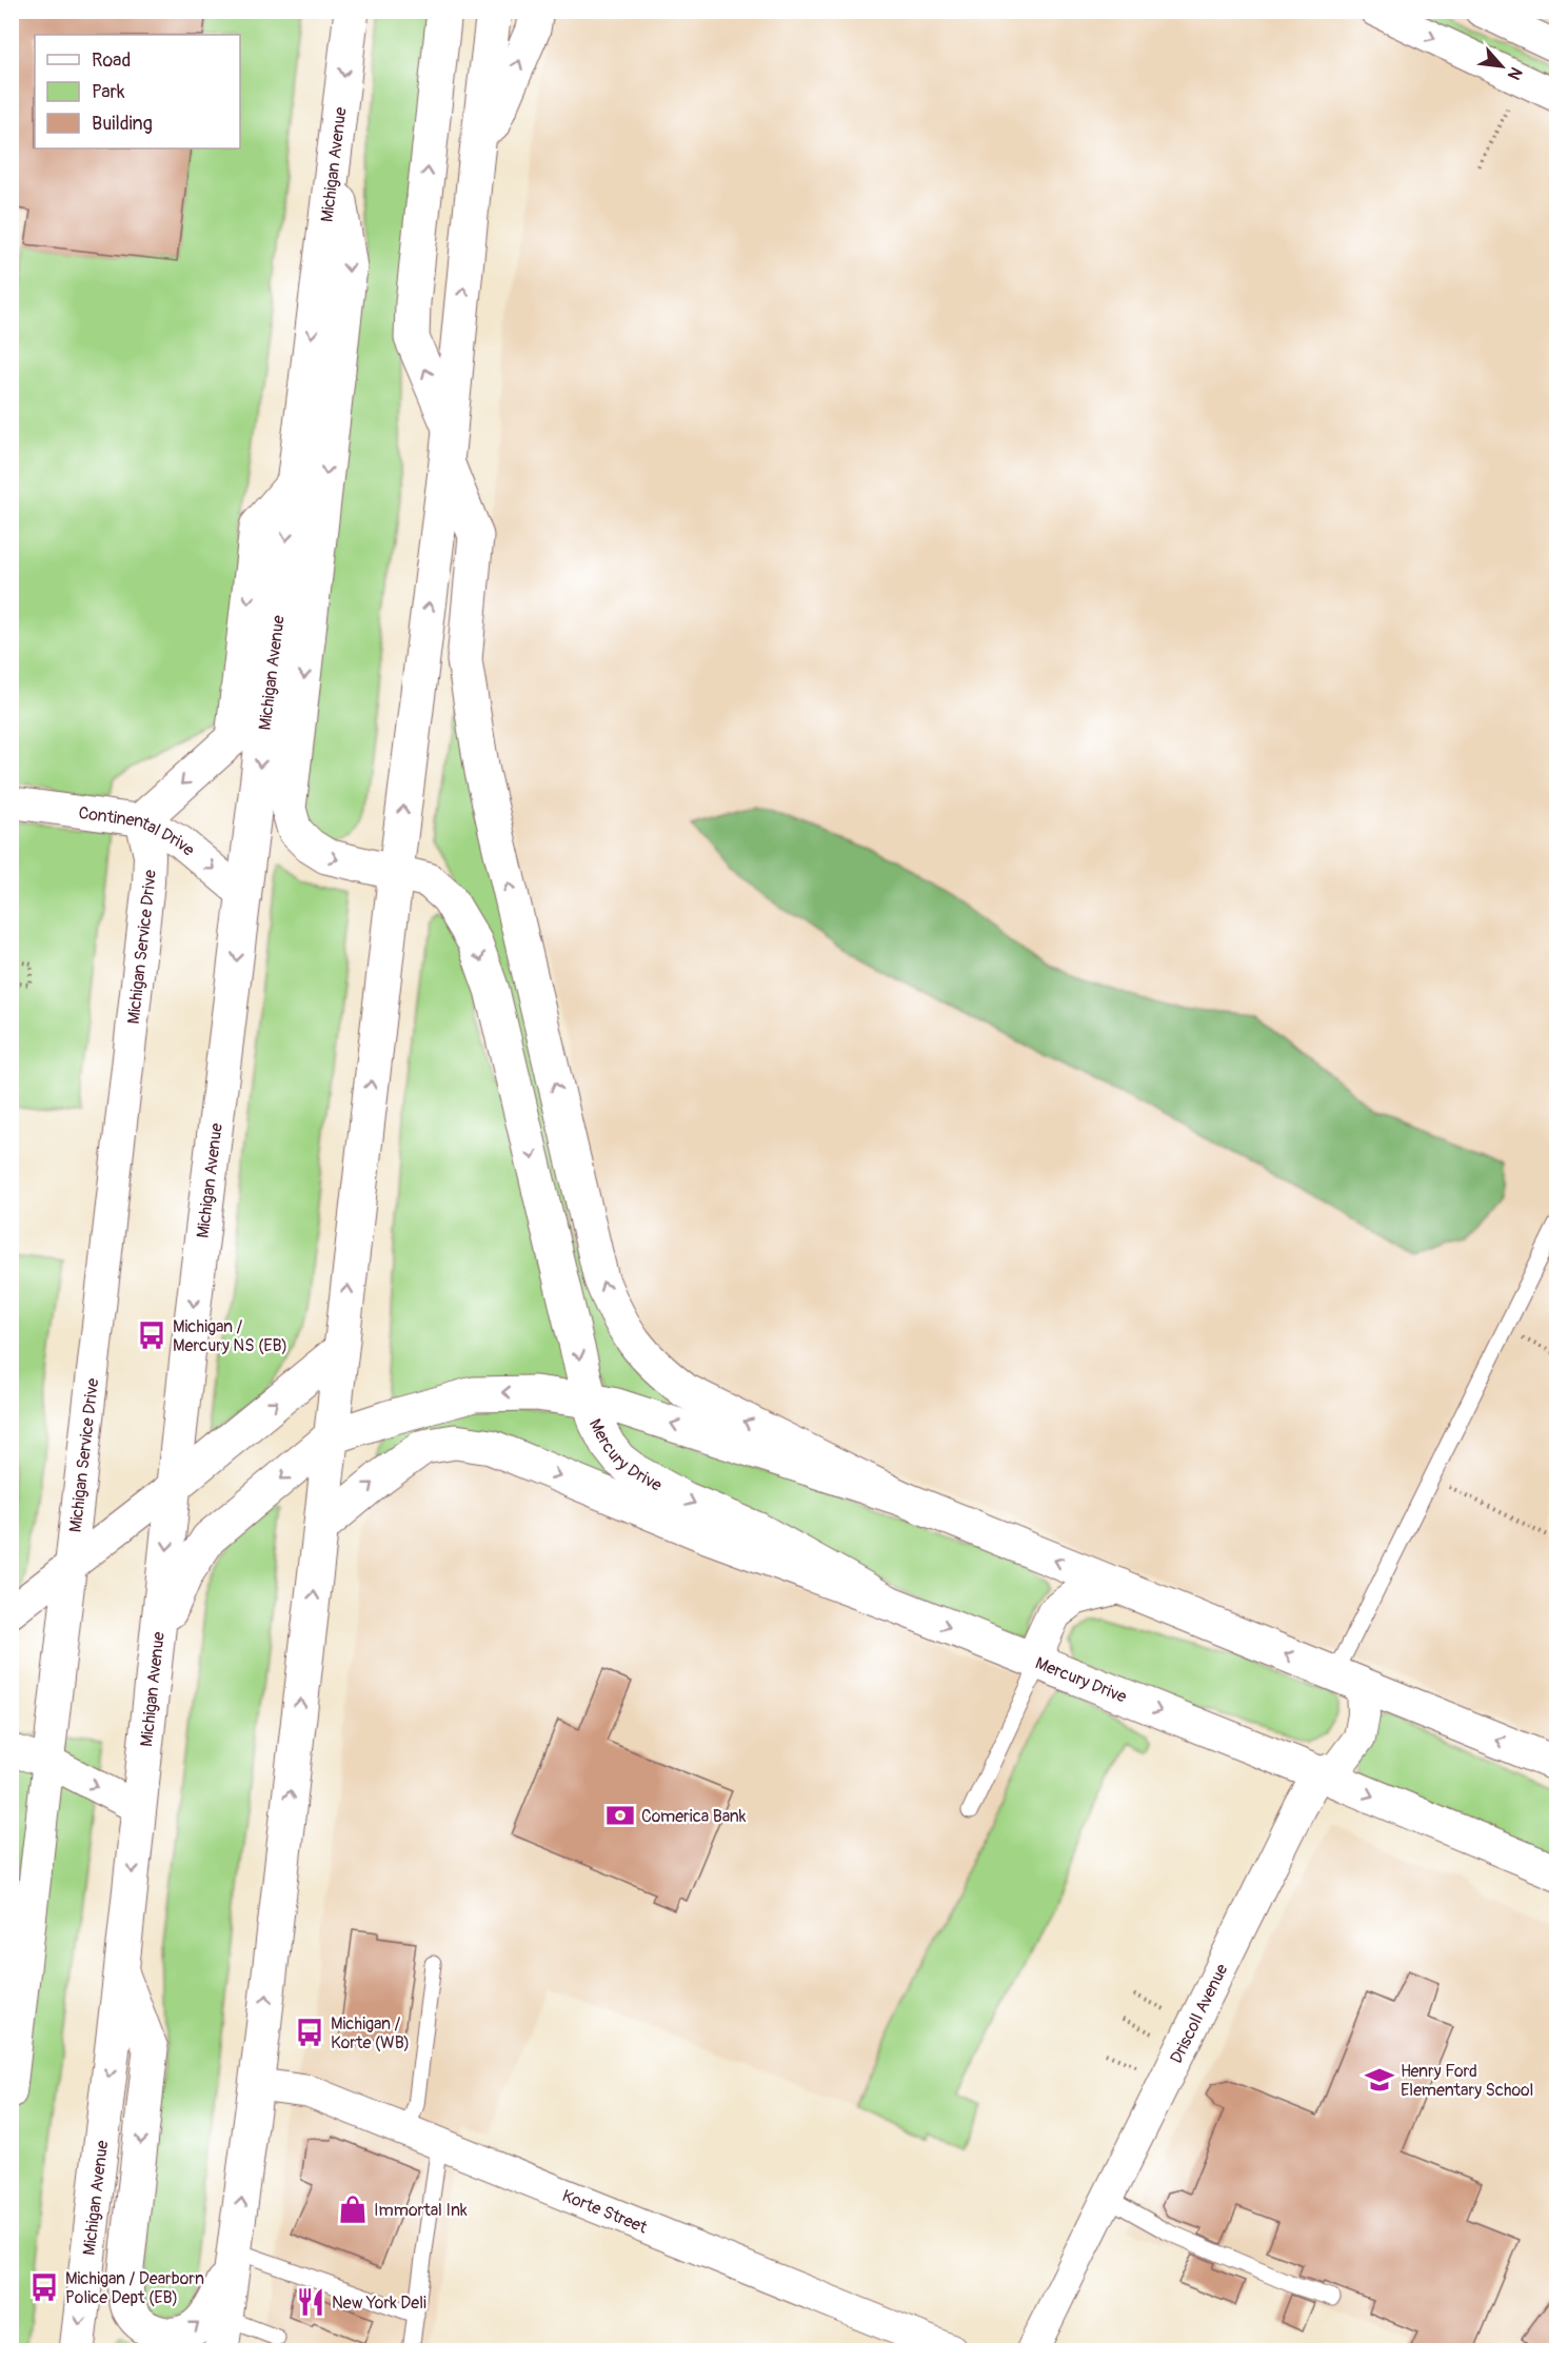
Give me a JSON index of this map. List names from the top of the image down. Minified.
{"streets":{"main road":["Michigan Avenue","Mercury Drive"],"street":["Continental Drive","Michigan Service Drive","Driscoll Avenue","Korte Street"]},"crossings":[["Michigan Avenue","Continental Drive"],["Continental Drive","Michigan Service Drive"],["Mercury Drive","Driscoll Avenue"]],"one_way":["Continental Drive"],"places":{"bus stop":["Michigan / Mercury NS (EB)","Michigan / Korte (WB)","Michigan / Dearborn Police Dept (EB)"],"bank":["Comerica Bank"],"school or university":["Henry Ford Elementary School"],"shop":["Immortal Ink"],"restaurant":["New York Deli"]},"legend":["Road","Park","Building"],"north":"bottom right"}
